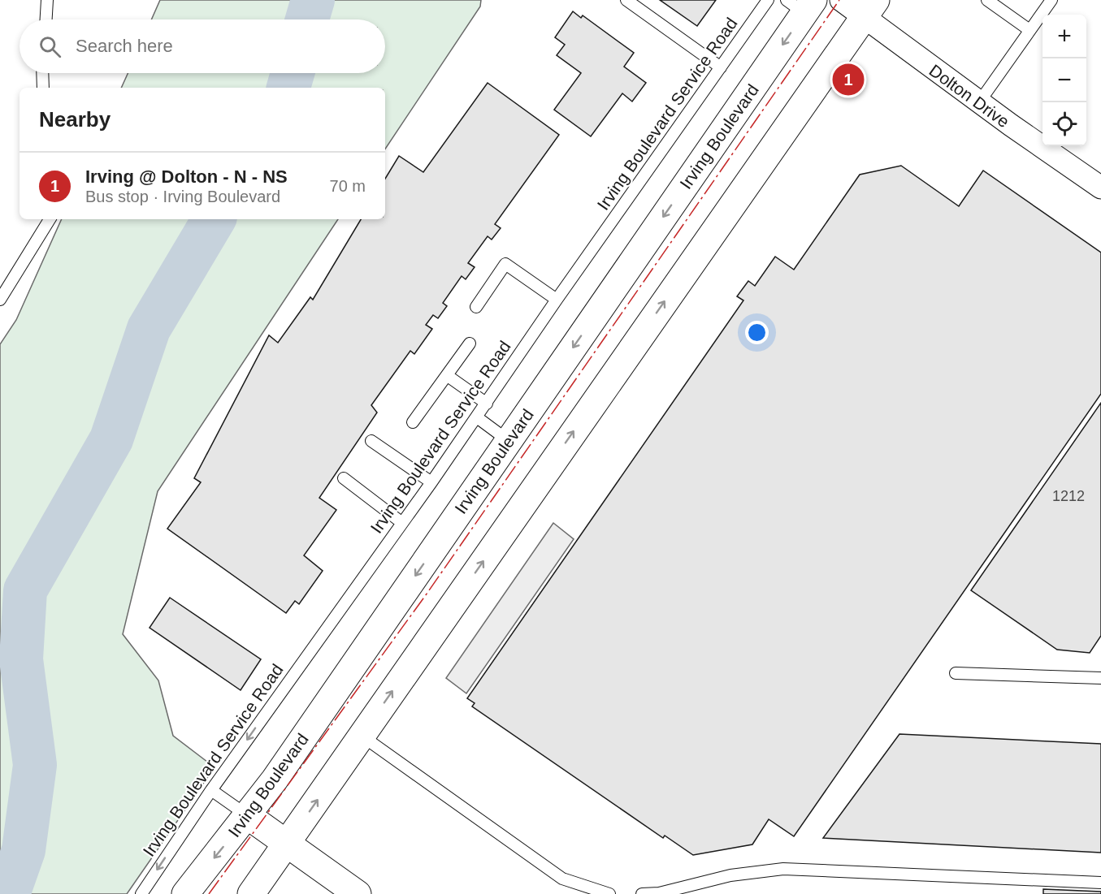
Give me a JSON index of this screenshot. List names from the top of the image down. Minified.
{"streets":{"main road":["Irving Boulevard"],"street":["Dolton Drive"],"lane":["Irving Boulevard Service Road"]},"one_way":["Irving Boulevard Service Road"],"house_numbers":["1212"],"page":{"map_buttons":["+","−"],"search":"Search here","pins":"1","heading":"Nearby","list":[{"mark":"1","name":"Irving @ Dolton - N - NS","note":"Bus stop · Irving Boulevard","value":"70 m"}]}}
